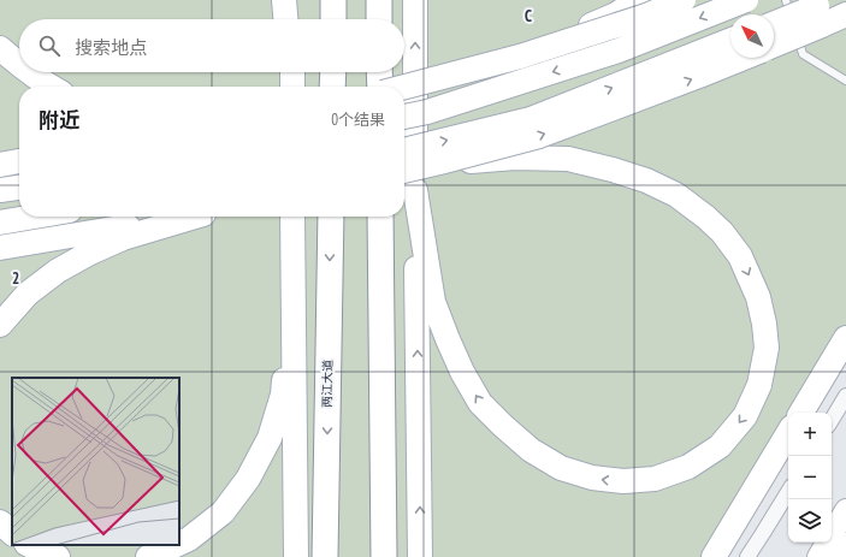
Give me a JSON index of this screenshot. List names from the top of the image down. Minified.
{"streets":{"highway":["两江大道"]},"north":"top left","page":{"search":"搜索地点","heading":["附近","0个结果"],"map_buttons":["+","−"]},"grid":{"columns":["C"],"rows":["2"]}}
